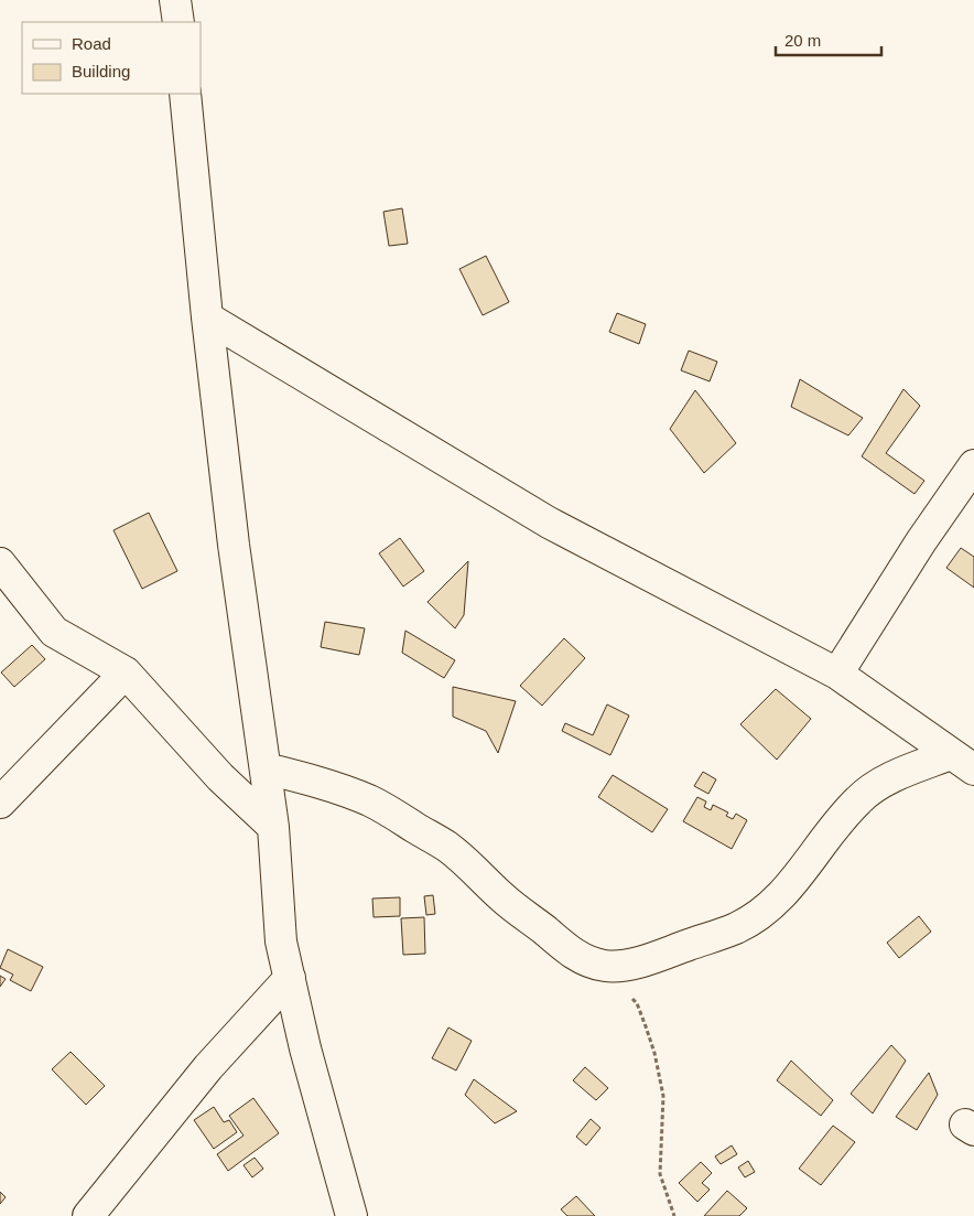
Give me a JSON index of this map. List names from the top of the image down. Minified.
{"legend":["Road","Building"],"scale_bar":"20 m"}
